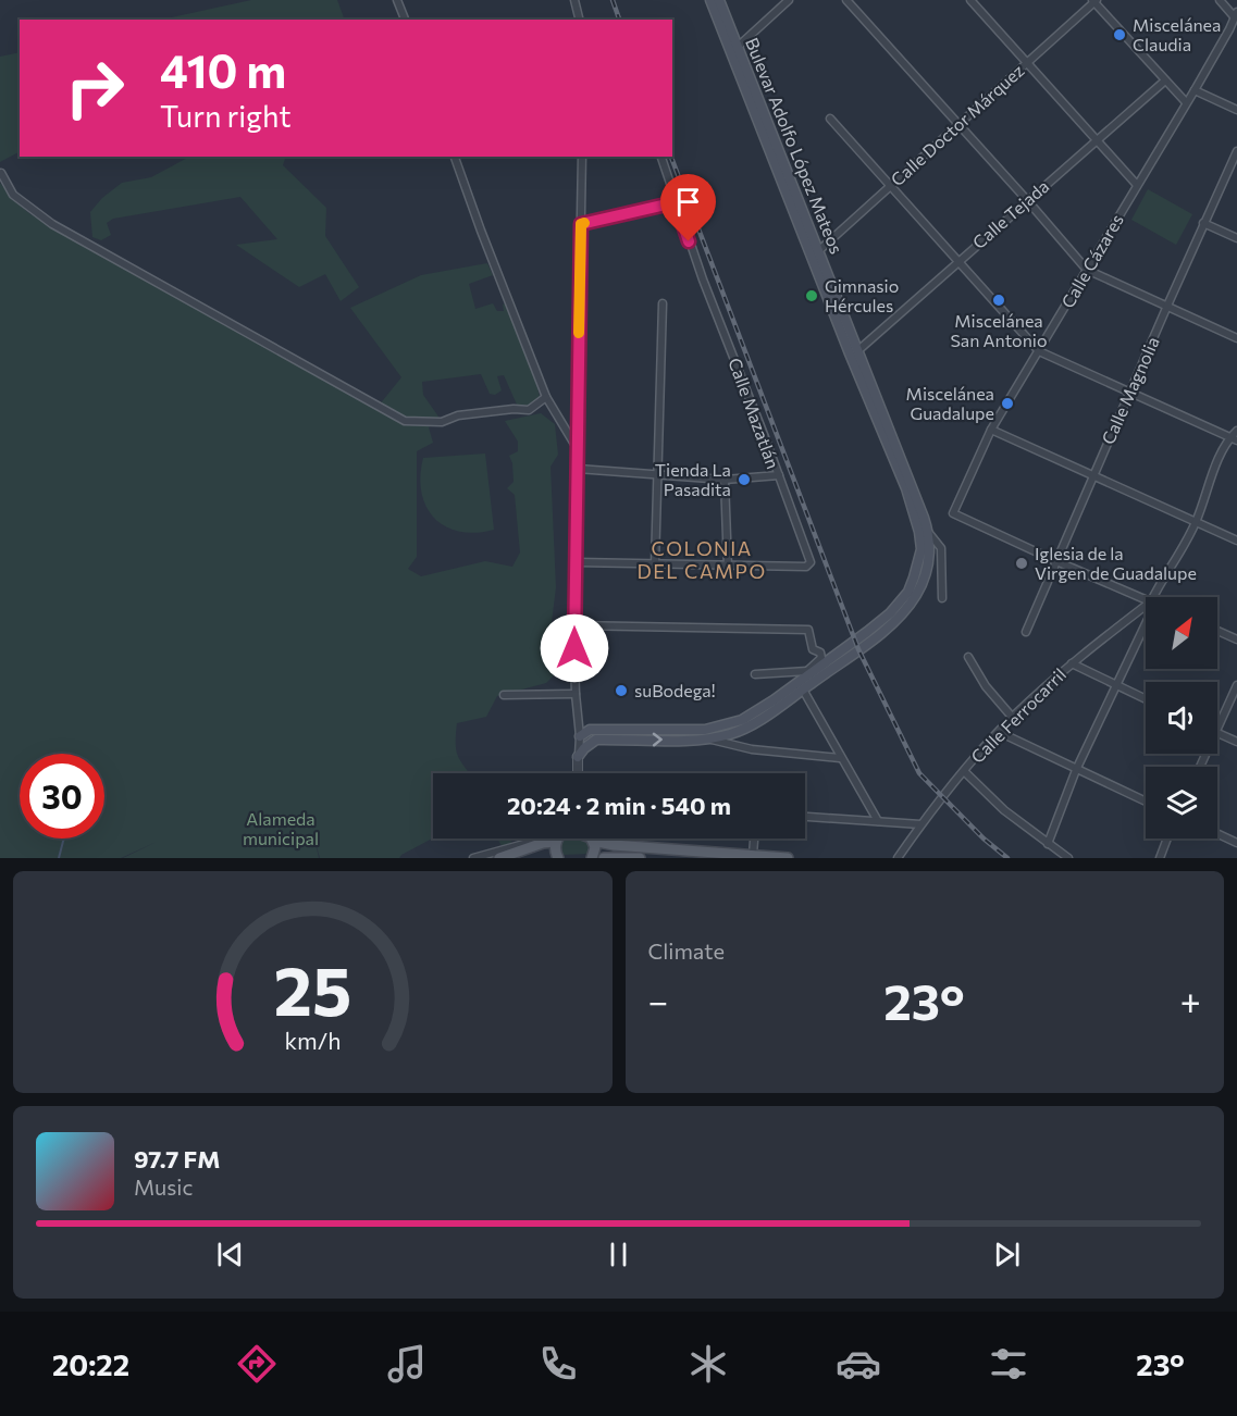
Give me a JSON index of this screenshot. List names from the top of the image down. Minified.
{"streets":{"main road":["Bulevar Adolfo López Mateos"],"street":["Calle Doctor Márquez","Calle Tejada","Calle Cázares","Calle Magnolia","Calle Mazatlán","Calle Ferrocarril"]},"crossings":[["Calle Doctor Márquez","Bulevar Adolfo López Mateos"],["Bulevar Adolfo López Mateos","Calle Tejada"],["Calle Cázares","Calle Magnolia"]],"districts":["COLONIA DEL CAMPO"],"parks":["Alameda municipal"],"places":["Miscelánea Claudia","Gimnasio Hércules","Miscelánea San Antonio","Miscelánea Guadalupe","Tienda La Pasadita","Iglesia de la Virgen de Guadalupe","suBodega!"],"north":"top right","page":{"turn":["410 m","Turn right"],"limit":"30","trip":"20:24 · 2 min · 540 m","tile":"Climate","heat":["−","23°","+"],"song":["97.7 FM","Music"],"tabs":["20:22","23°"],"gauge":["25","km/h"]}}
